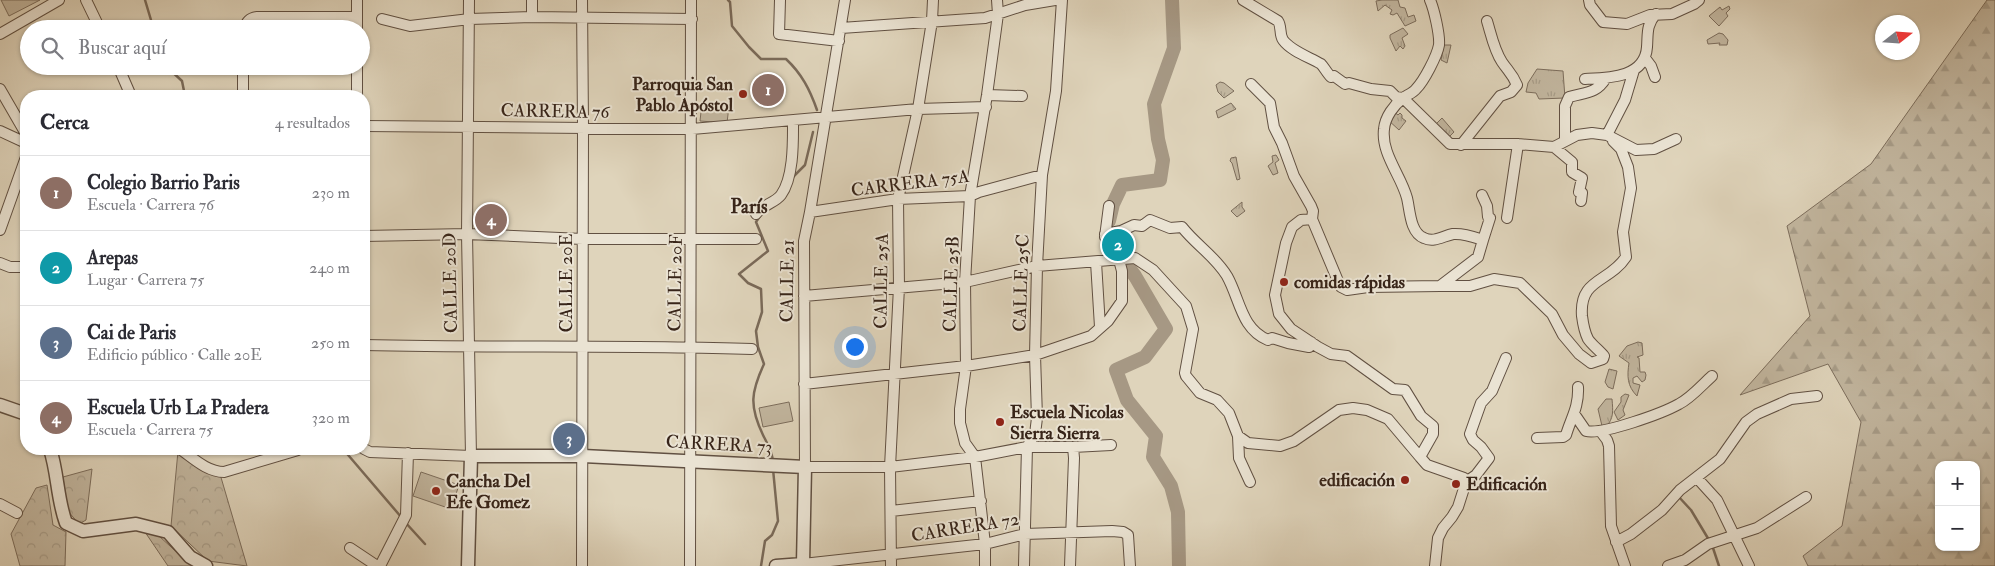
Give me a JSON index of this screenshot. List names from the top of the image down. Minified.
{"streets":{"street":["CARRERA 76","CARRERA 75A","CALLE 21","CALLE 25A","CALLE 20D","CALLE 20E","CALLE 20F","CALLE 25C","CALLE 25B","CARRERA 73","CARRERA 72"]},"crossings":[["CARRERA 76","CALLE 21"],["CARRERA 76","CALLE 25A"],["CARRERA 76","CALLE 20D"],["CARRERA 76","CALLE 20E"],["CARRERA 76","CALLE 20F"],["CARRERA 76","CALLE 25B"],["CARRERA 75A","CALLE 21"],["CARRERA 75A","CALLE 25A"],["CARRERA 75A","CALLE 25C"],["CARRERA 75A","CALLE 25B"],["CALLE 21","CARRERA 73"],["CALLE 21","CARRERA 72"],["CALLE 25A","CARRERA 73"],["CALLE 25A","CARRERA 72"],["CALLE 20D","CARRERA 73"],["CALLE 20E","CARRERA 73"],["CALLE 20F","CARRERA 73"],["CALLE 25C","CARRERA 73"],["CALLE 25C","CARRERA 72"],["CALLE 25B","CARRERA 73"],["CALLE 25B","CARRERA 72"]],"districts":["París"],"places":["Parroquia San Pablo Apóstol","comidas rápidas","Escuela Nicolas Sierra Sierra","edificación","Edificación","Cancha Del Efe Gomez"],"north":"right","page":{"search":"Buscar aquí","pins":["1","4","2","3"],"heading":["Cerca","4 resultados"],"list":[{"mark":"1","name":"Colegio Barrio Paris","note":"Escuela · Carrera 76","value":"230 m"},{"mark":"2","name":"Arepas","note":"Lugar · Carrera 75","value":"240 m"},{"mark":"3","name":"Cai de Paris","note":"Edificio público · Calle 20E","value":"250 m"},{"mark":"4","name":"Escuela Urb La Pradera","note":"Escuela · Carrera 75","value":"320 m"}],"map_buttons":["+","−"]}}
